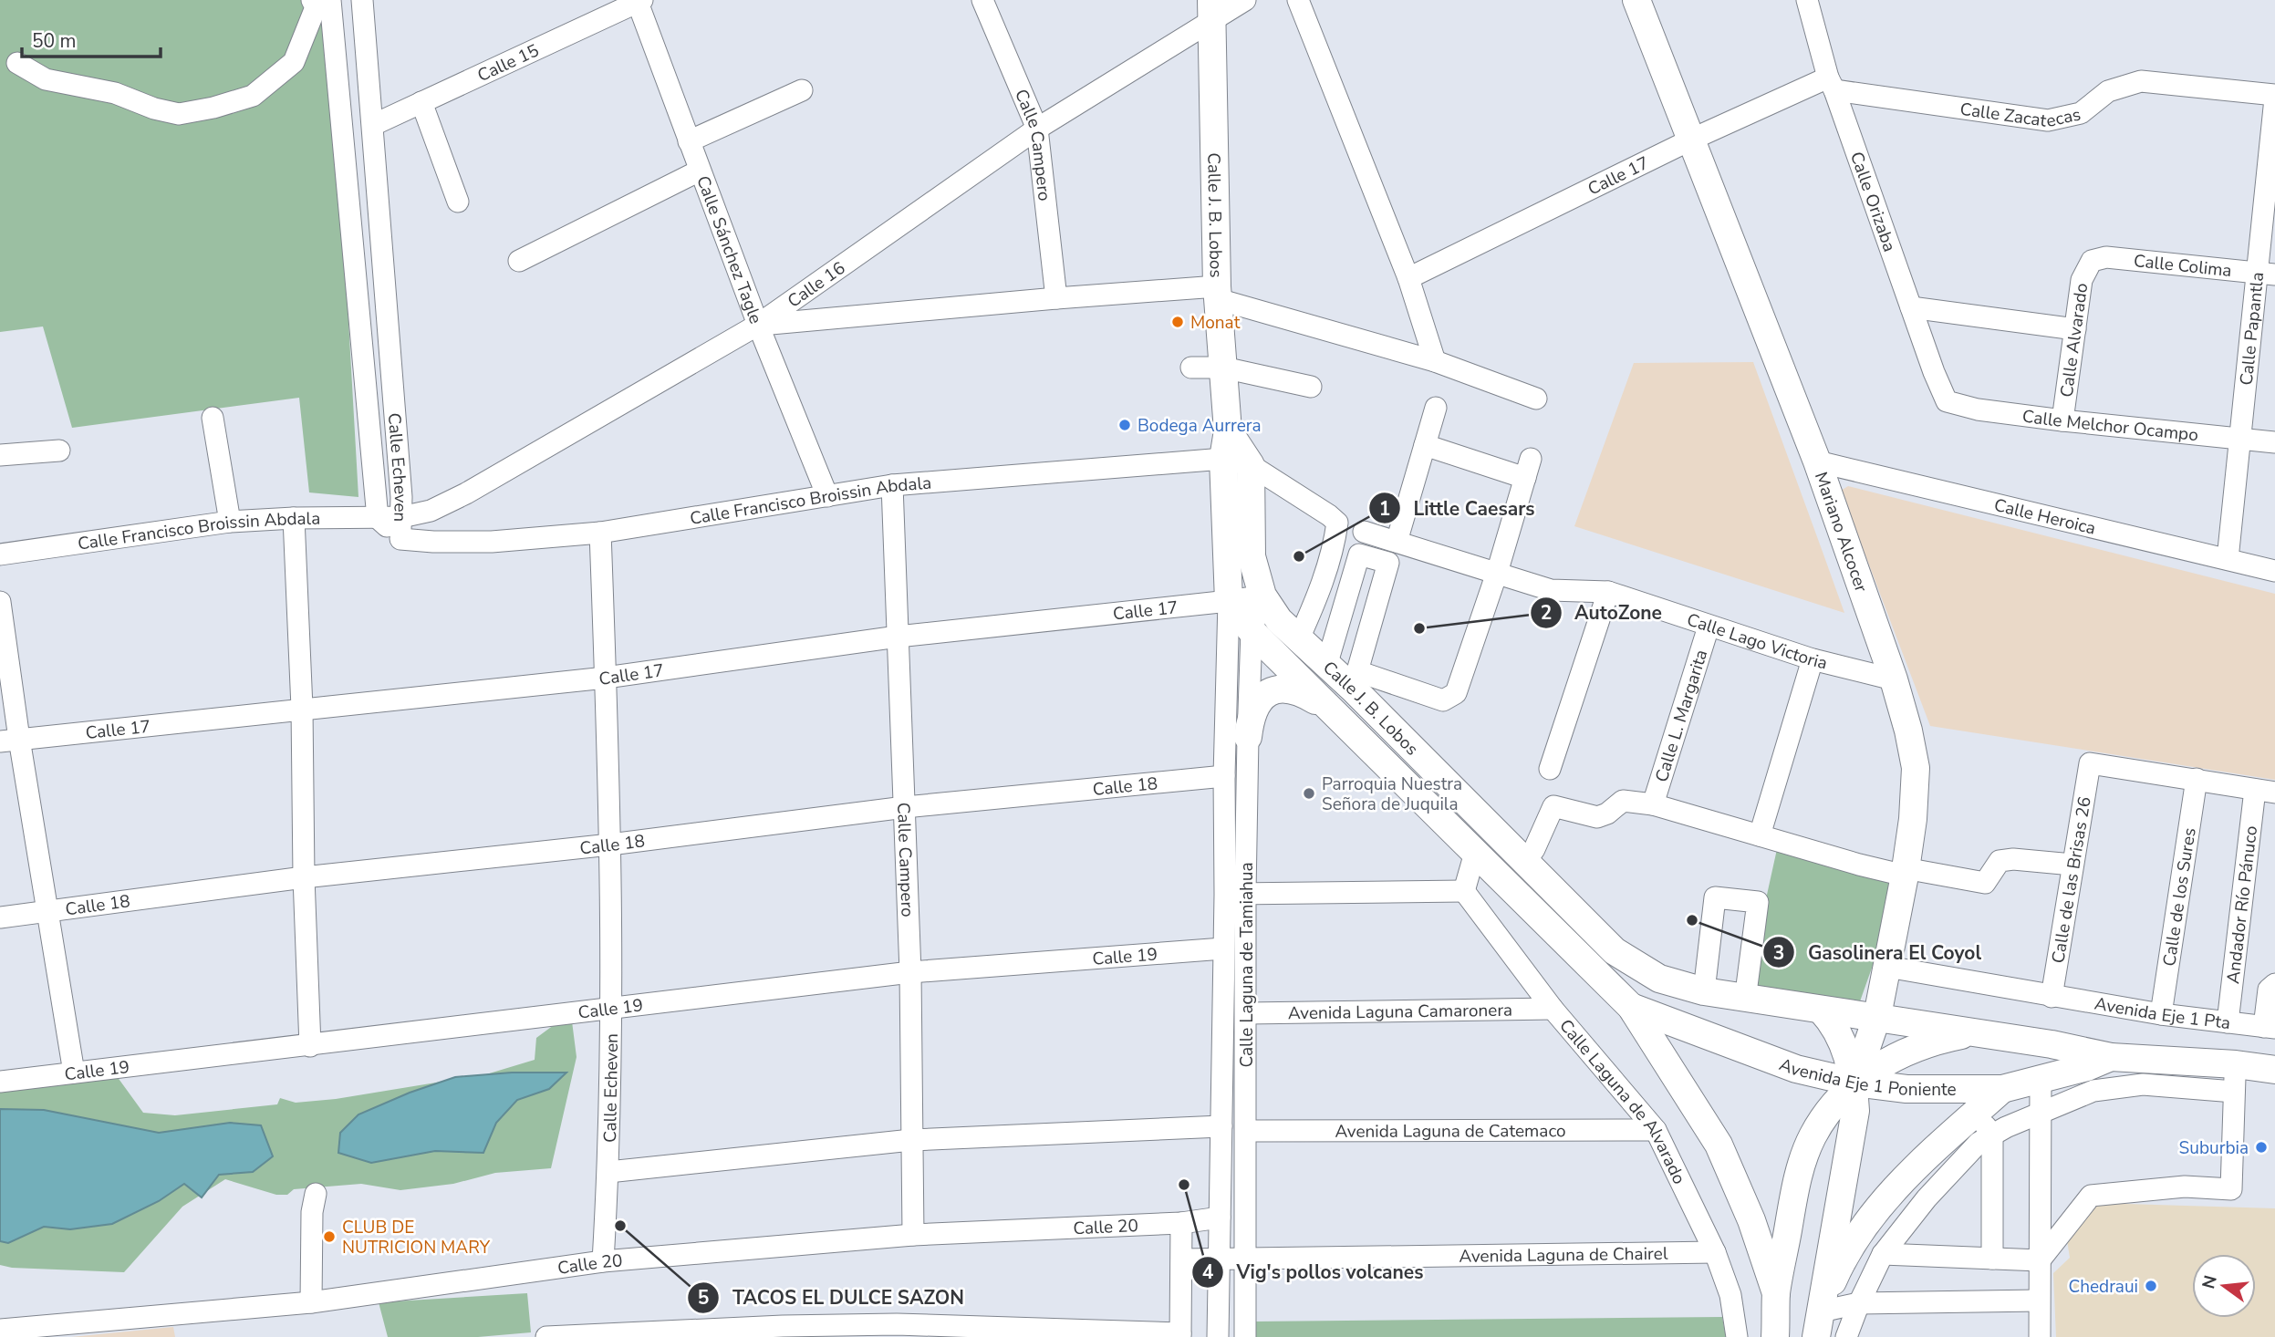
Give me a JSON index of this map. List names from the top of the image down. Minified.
{"streets":{"main road":["Calle J. B. Lobos","Mariano Alcocer","Avenida Eje 1 Poniente"],"street":["Calle 15","Calle Zacatecas","Calle Campero","Calle 17","Calle Orizaba","Calle Sánchez Tagle","Calle Colima","Calle 16","Calle Papantla","Calle Alvarado","Calle Melchor Ocampo","Calle Echeven","Calle Francisco Broissin Abdala","Calle Heroica","Calle Lago Victoria","Calle L. Margarita","Calle 18","Calle de las Brisas 26","Calle de los Sures","Andador Río Pánuco","Calle 19","Calle Laguna de Tamiahua","Avenida Laguna Camaronera","Avenida Eje 1 Pta","Calle Laguna de Alvarado","Avenida Laguna de Catemaco","Calle 20","Avenida Laguna de Chairel"]},"crossings":[["Calle 15","Calle Sánchez Tagle"],["Calle 15","Calle Echeven"],["Calle Zacatecas","Calle 17"],["Calle Zacatecas","Calle Orizaba"],["Calle Zacatecas","Calle Papantla"],["Calle Campero","Calle 17"],["Calle Campero","Calle 16"],["Calle Campero","Calle Francisco Broissin Abdala"],["Calle Campero","Calle 18"],["Calle Campero","Calle 19"],["Calle Campero","Calle 20"],["Calle 17","Calle Orizaba"],["Calle 17","Calle J. B. Lobos"],["Calle 17","Calle Echeven"],["Calle 17","Mariano Alcocer"],["Calle 17","Calle Laguna de Tamiahua"],["Calle Orizaba","Calle Melchor Ocampo"],["Calle J. B. Lobos","Calle 16"],["Calle J. B. Lobos","Calle Francisco Broissin Abdala"],["Calle J. B. Lobos","Calle Laguna de Tamiahua"],["Calle J. B. Lobos","Avenida Eje 1 Poniente"],["Calle Sánchez Tagle","Calle 16"],["Calle Sánchez Tagle","Calle Francisco Broissin Abdala"],["Calle Colima","Calle Papantla"],["Calle Colima","Calle Alvarado"],["Calle 16","Calle Echeven"],["Calle 16","Calle Francisco Broissin Abdala"],["Calle Papantla","Calle Melchor Ocampo"],["Calle Papantla","Calle Heroica"],["Calle Alvarado","Calle Melchor Ocampo"],["Calle Echeven","Calle Francisco Broissin Abdala"],["Calle Echeven","Calle 18"],["Calle Echeven","Calle 19"],["Calle Echeven","Calle 20"],["Calle Heroica","Mariano Alcocer"],["Mariano Alcocer","Calle Lago Victoria"],["Mariano Alcocer","Avenida Eje 1 Pta"],["Mariano Alcocer","Avenida Eje 1 Poniente"],["Calle Lago Victoria","Calle L. Margarita"],["Calle 18","Calle Laguna de Tamiahua"],["Calle de las Brisas 26","Calle de los Sures"],["Calle de las Brisas 26","Avenida Eje 1 Pta"],["Calle de los Sures","Avenida Eje 1 Pta"],["Andador Río Pánuco","Avenida Eje 1 Pta"],["Calle 19","Calle Laguna de Tamiahua"],["Calle Laguna de Tamiahua","Avenida Laguna Camaronera"],["Calle Laguna de Tamiahua","Avenida Laguna de Catemaco"],["Calle Laguna de Tamiahua","Calle 20"],["Calle Laguna de Tamiahua","Avenida Laguna de Chairel"],["Avenida Laguna Camaronera","Calle Laguna de Alvarado"],["Calle Laguna de Alvarado","Avenida Laguna de Catemaco"],["Calle Laguna de Alvarado","Avenida Laguna de Chairel"]],"places":["Monat","Bodega Aurrera","Little Caesars","AutoZone","Parroquia Nuestra Señora de Juquila","Gasolinera El Coyol","Suburbia","Vig's pollos volcanes","TACOS EL DULCE SAZON","CLUB DE NUTRICION MARY","Chedraui"],"scale_bar":"50 m","north":"left"}
